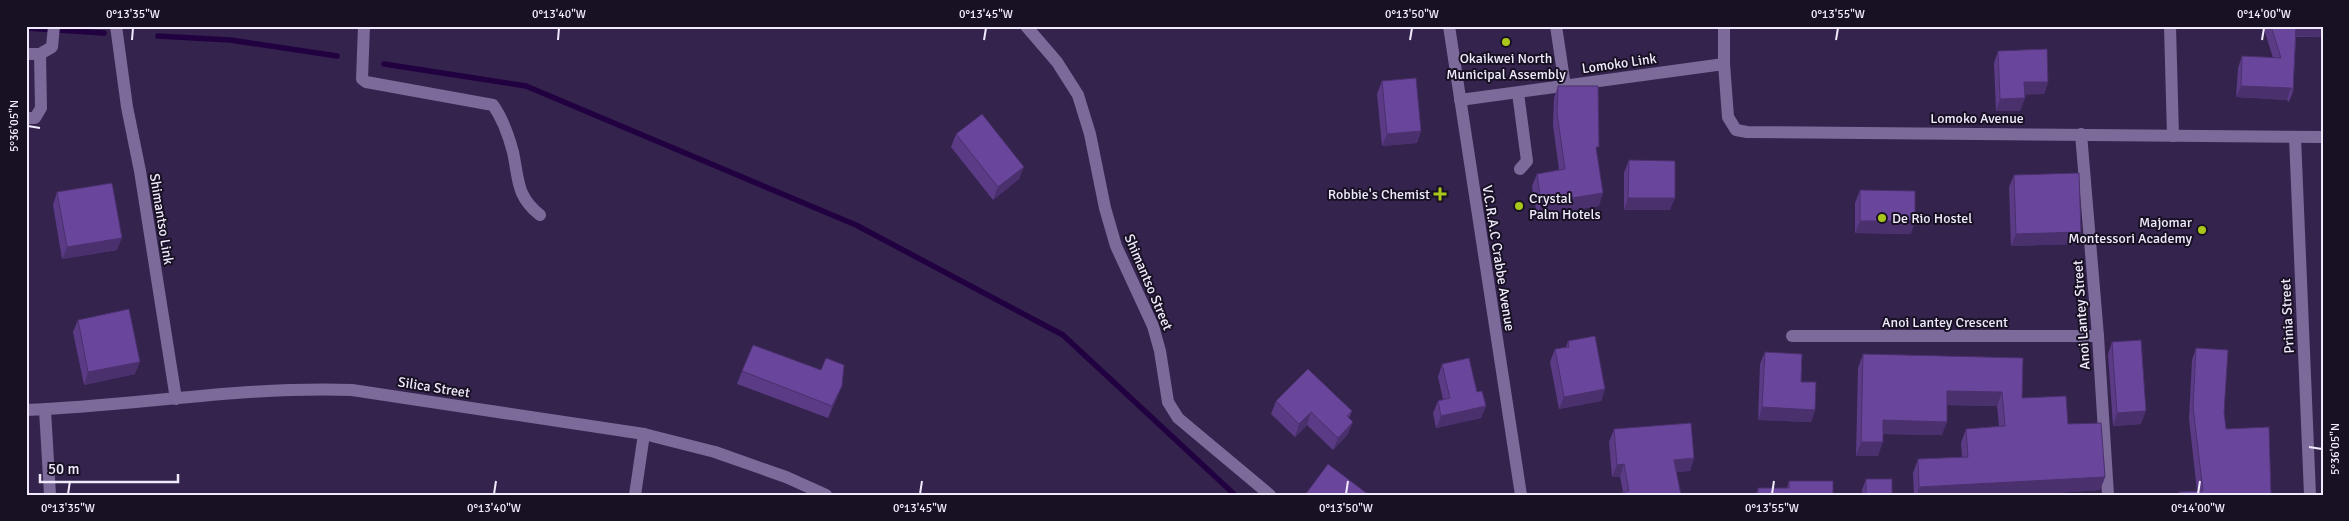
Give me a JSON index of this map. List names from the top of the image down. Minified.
{"streets":{"street":["Lomoko Link","Lomoko Avenue","Shimantso Link","V.C.R.A.C Crabbe Avenue","Shimantso Street","Anoi Lantey Street","Prinia Street","Anoi Lantey Crescent","Silica Street"]},"crossings":[["Lomoko Link","Lomoko Avenue"],["Lomoko Link","V.C.R.A.C Crabbe Avenue"],["Lomoko Avenue","Anoi Lantey Street"],["Lomoko Avenue","Prinia Street"],["Shimantso Link","Silica Street"],["Anoi Lantey Street","Anoi Lantey Crescent"]],"places":{"other":["Okaikwei North Municipal Assembly","Crystal Palm Hotels","De Rio Hostel","Majomar Montessori Academy"],"health":["Robbie's Chemist"]},"scale_bar":"50 m","coordinates":["0°13'35\"W","0°13'40\"W","0°13'45\"W","0°13'50\"W","0°13'55\"W","0°14'00\"W","5°36'05\"N"]}
